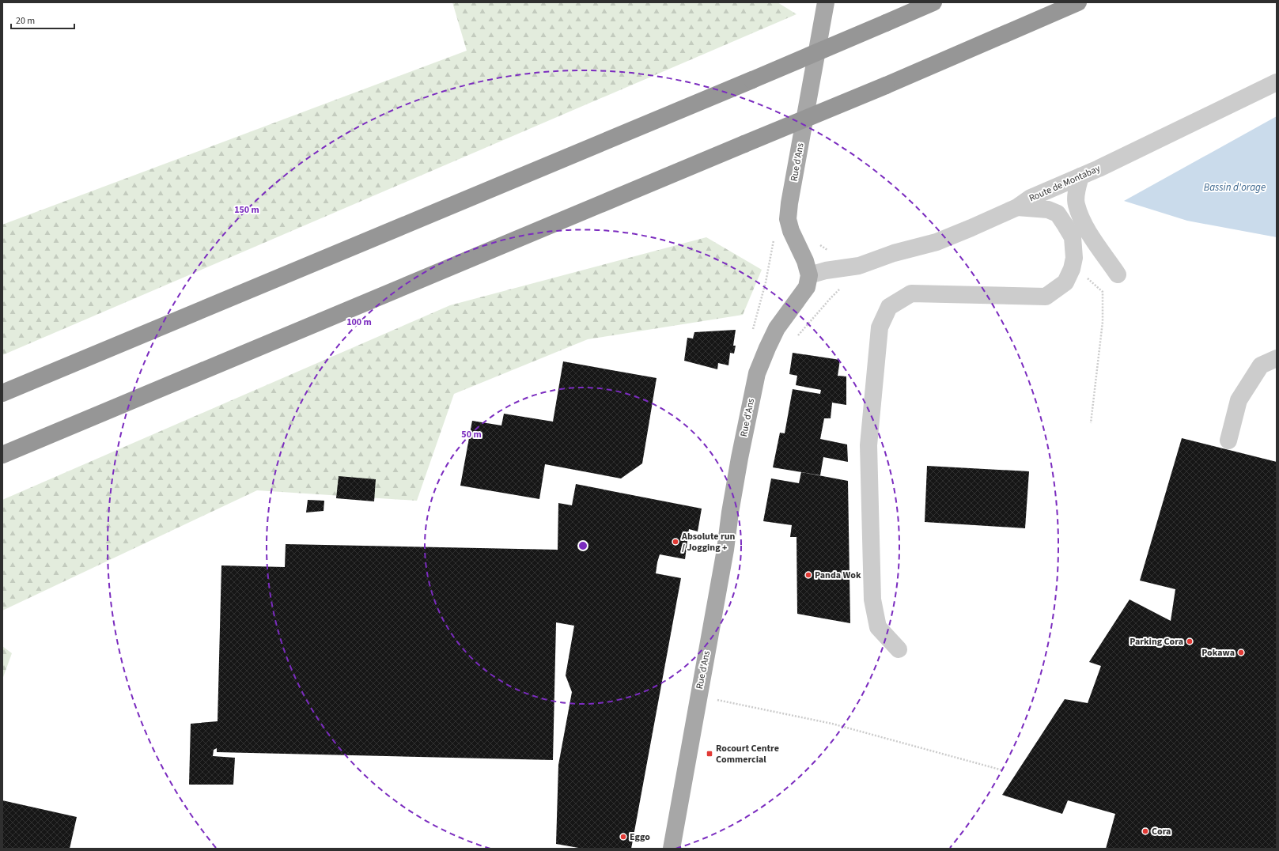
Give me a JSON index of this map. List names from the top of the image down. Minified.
{"streets":{"main road":["Rue d'Ans"],"street":["Route de Montabay"]},"crossings":[["Rue d'Ans","Route de Montabay"]],"water":["Bassin d'orage"],"places":{"other":["Absolute run / Jogging +","Panda Wok","Parking Cora","Pokawa","Cora","Eggo"],"transit":["Rocourt Centre Commercial"]},"scale_bar":"20 m","rings":["150 m","100 m","50 m"]}
